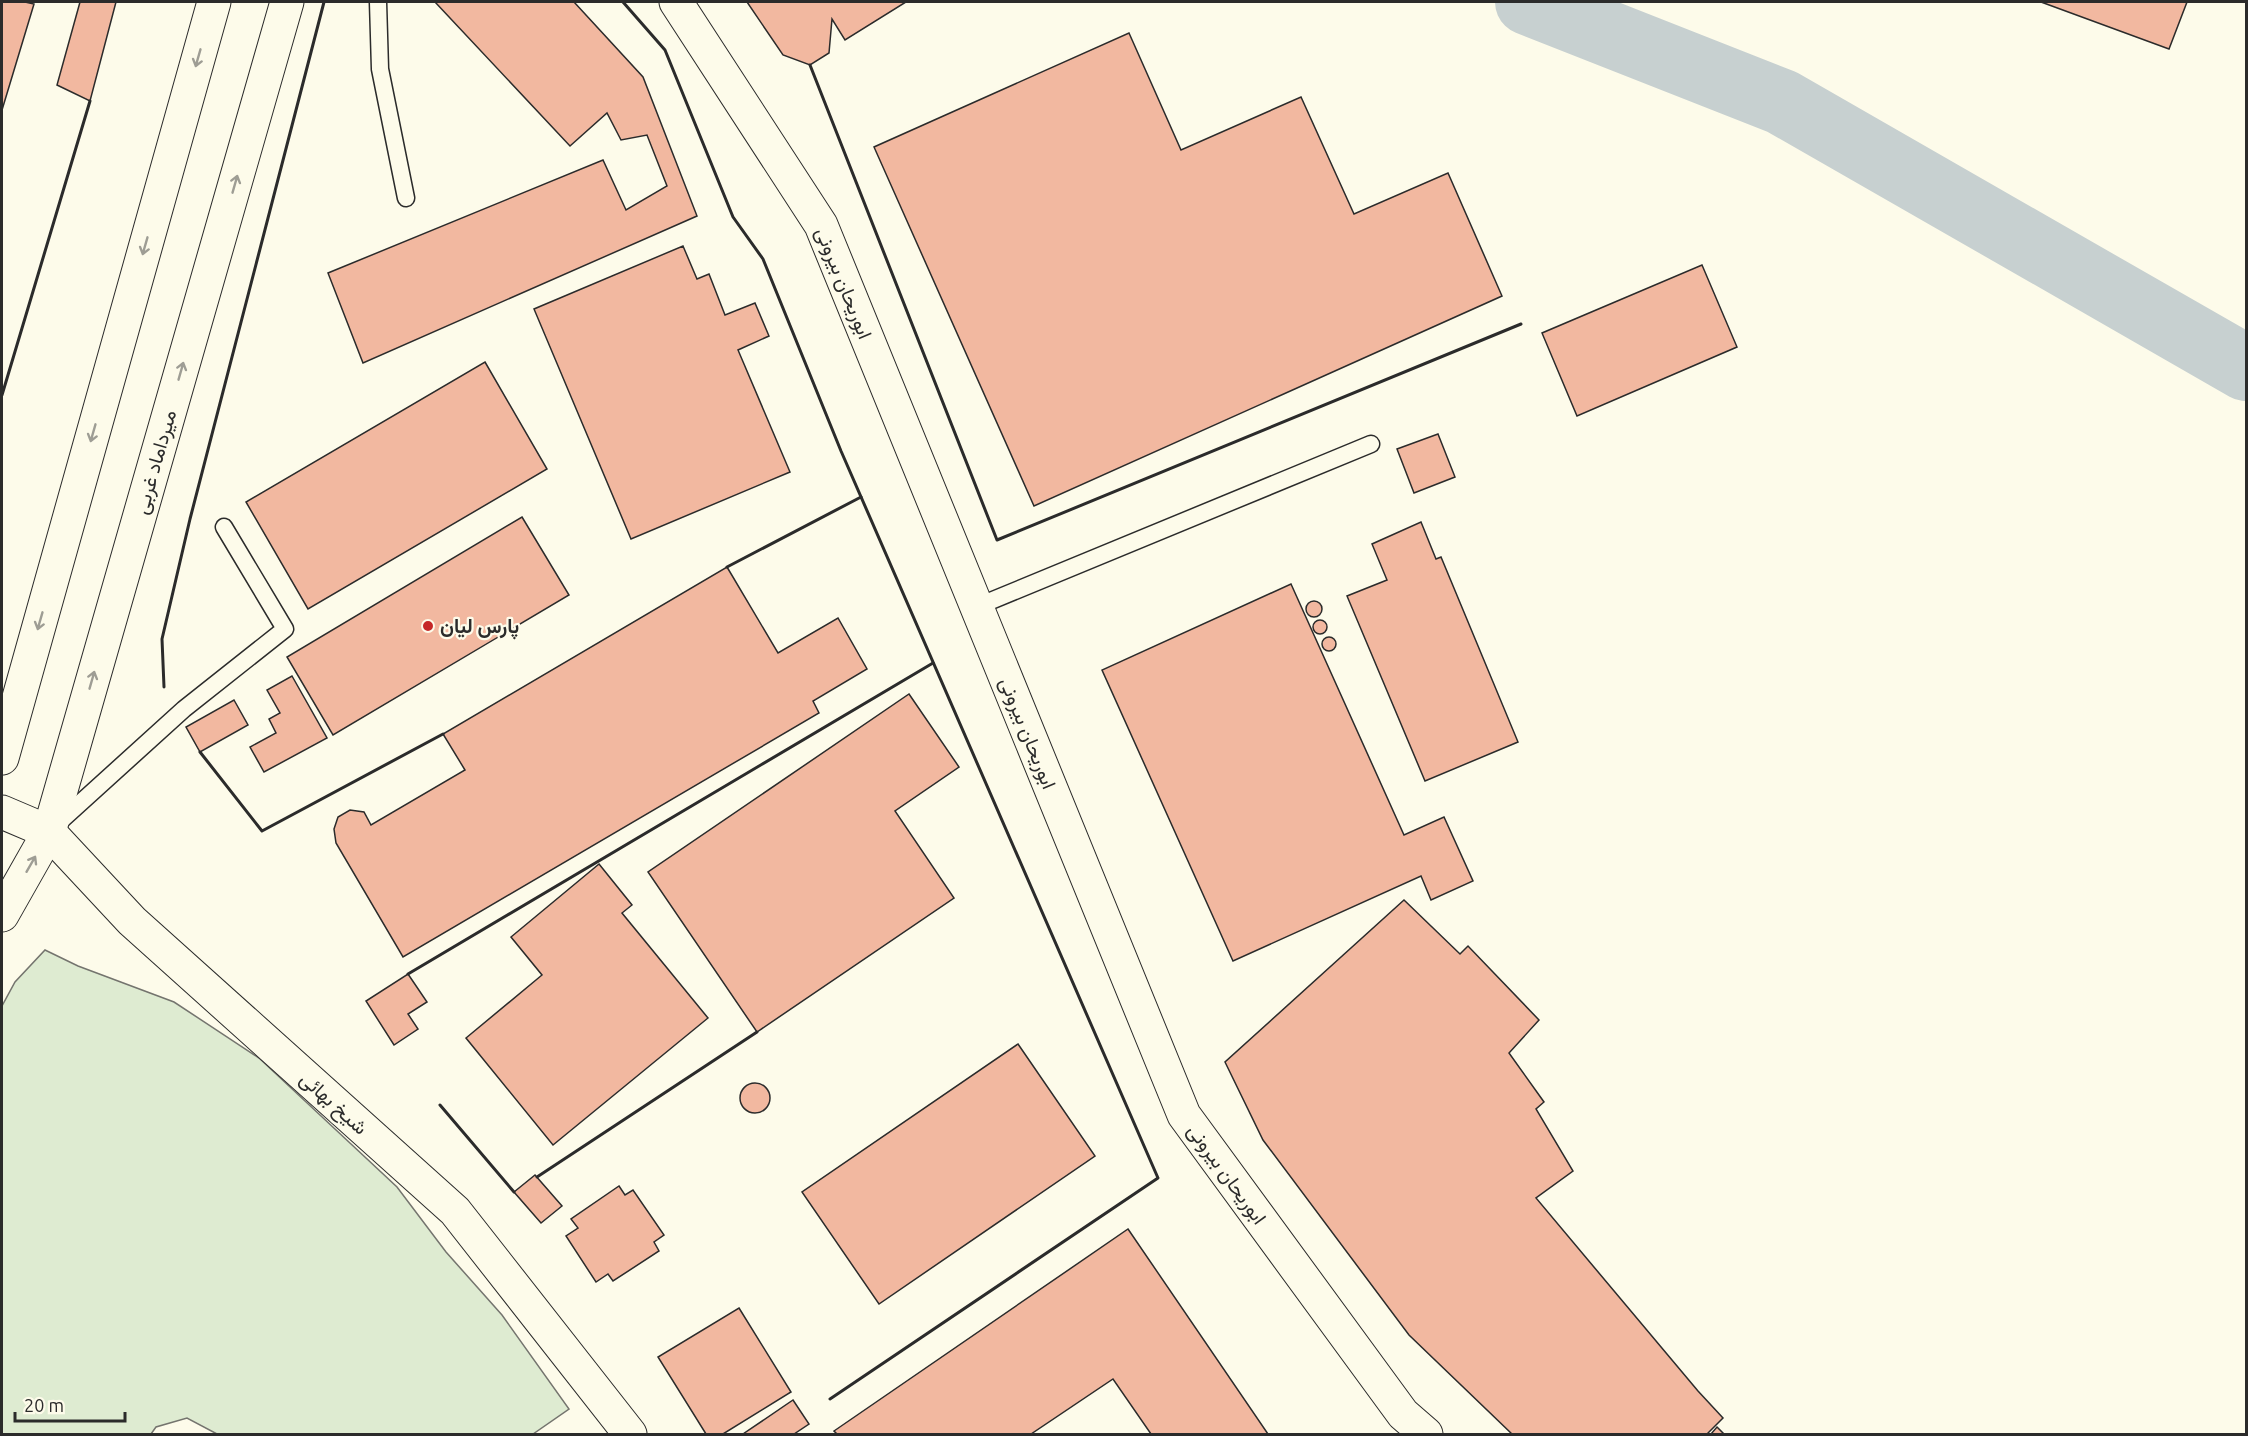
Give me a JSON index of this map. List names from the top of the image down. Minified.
{"streets":{"street":["ابوریحان بیرونی","میرداماد غربی","شیخ بهائی"]},"crossings":[["میرداماد غربی","شیخ بهائی"]],"places":["پارس لیان"],"scale_bar":"20 m"}
